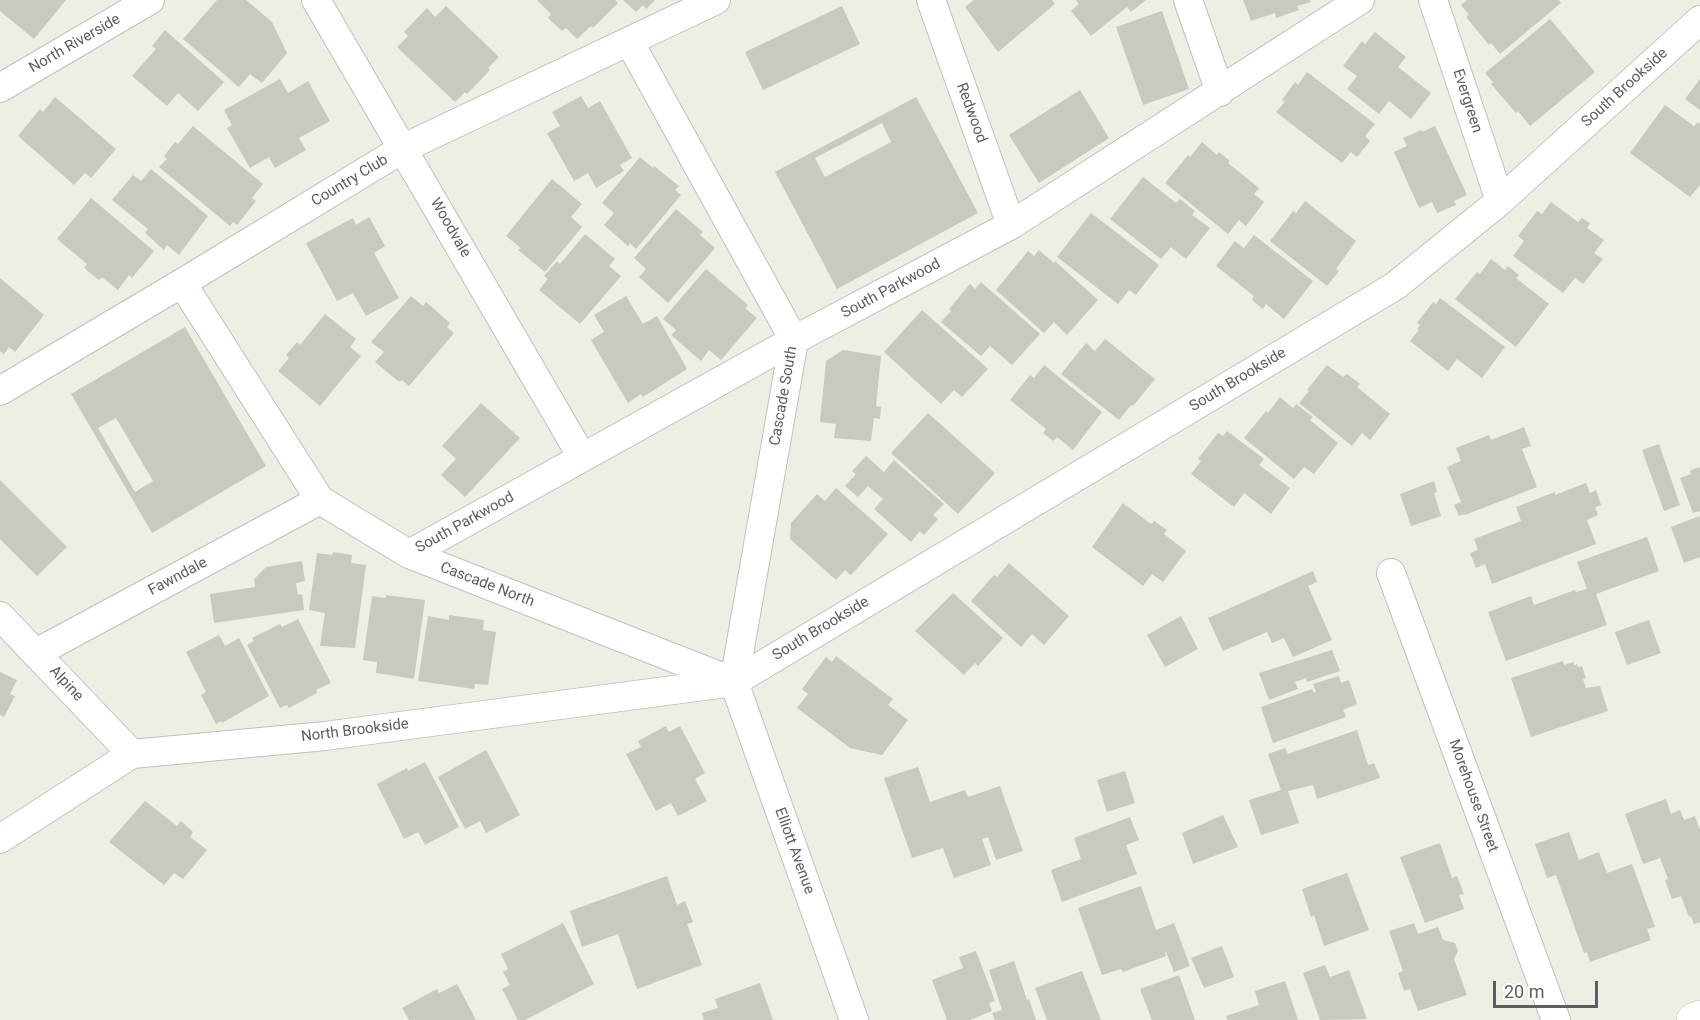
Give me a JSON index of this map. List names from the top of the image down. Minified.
{"streets":{"street":["North Riverside","South Brookside","Evergreen","Redwood","Country Club","Woodvale","South Parkwood","Cascade South","Fawndale","Cascade North","Alpine","North Brookside","Morehouse Street","Elliott Avenue"]},"crossings":[["South Brookside","Evergreen"],["South Brookside","Cascade South"],["South Brookside","Cascade North"],["South Brookside","North Brookside"],["South Brookside","Elliott Avenue"],["Redwood","South Parkwood"],["Country Club","Woodvale"],["Country Club","Cascade South"],["Country Club","Cascade North"],["Woodvale","South Parkwood"],["South Parkwood","Cascade South"],["South Parkwood","Cascade North"],["Cascade South","Cascade North"],["Cascade South","North Brookside"],["Cascade South","Elliott Avenue"],["Fawndale","Cascade North"],["Fawndale","Alpine"],["Cascade North","North Brookside"],["Cascade North","Elliott Avenue"],["Alpine","North Brookside"],["North Brookside","Elliott Avenue"]],"scale_bar":"20 m"}
